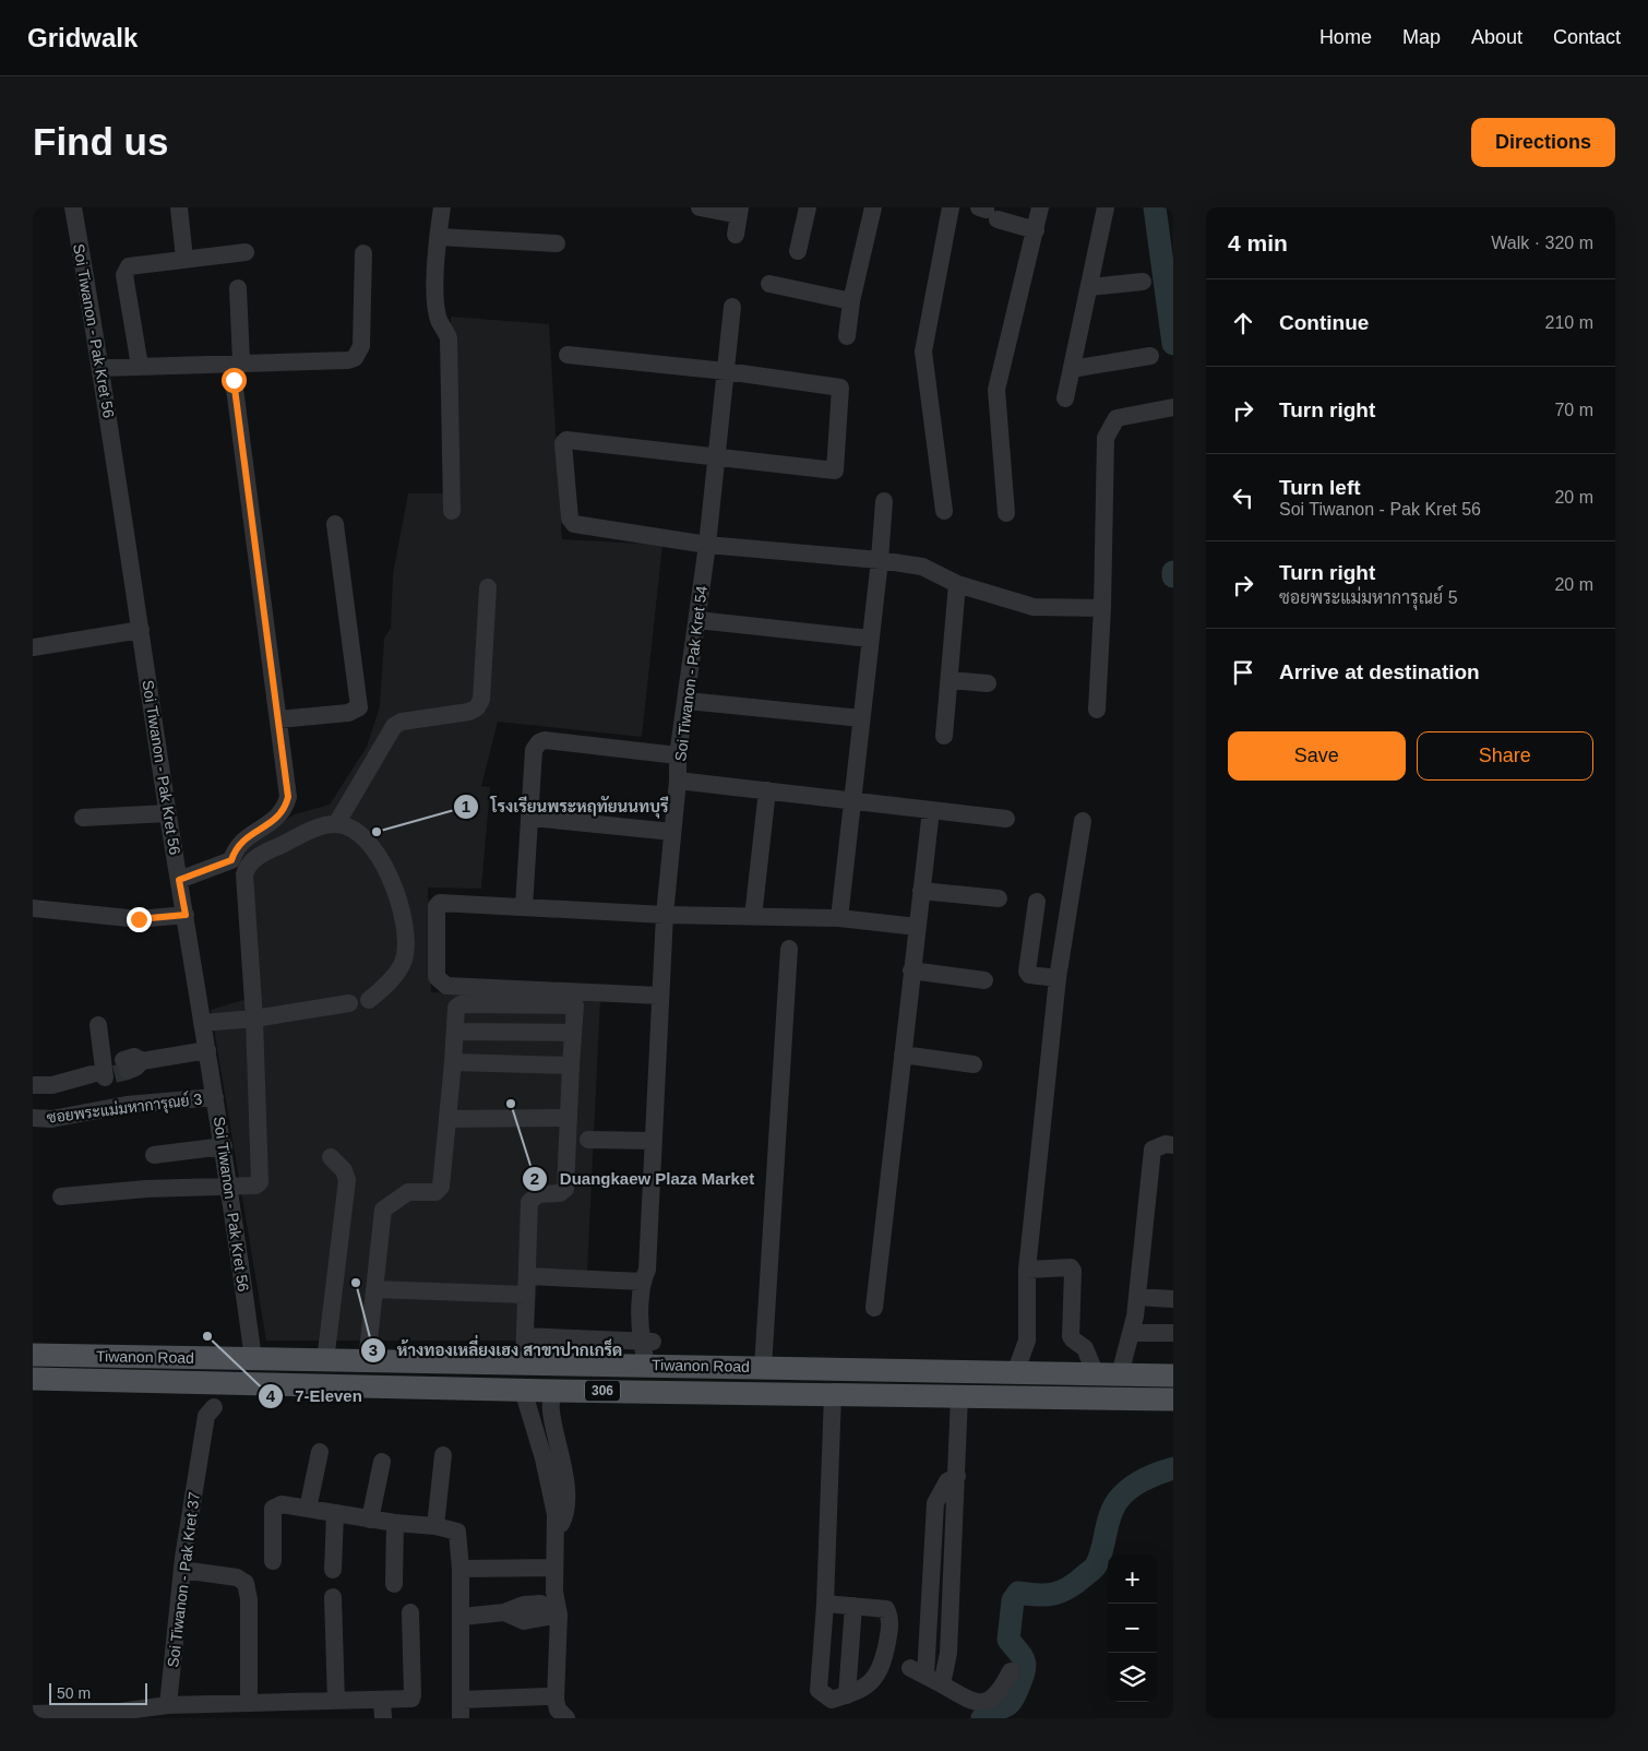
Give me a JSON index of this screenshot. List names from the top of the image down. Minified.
{"streets":{"main road":["Tiwanon Road","306"],"street":["Soi Tiwanon - Pak Kret 56","Soi Tiwanon - Pak Kret 54","ซอยพระแม่มหาการุณย์ 3","Soi Tiwanon - Pak Kret 37"]},"crossings":[["Soi Tiwanon - Pak Kret 56","ซอยพระแม่มหาการุณย์ 3"],["Soi Tiwanon - Pak Kret 56","Tiwanon Road"],["Soi Tiwanon - Pak Kret 54","Tiwanon Road"],["Tiwanon Road","Soi Tiwanon - Pak Kret 37"]],"places":["โรงเรียนพระหฤทัยนนทบุรี","Duangkaew Plaza Market","ห้างทองเหลี่ยงเฮง สาขาปากเกร็ด","7-Eleven"],"scale_bar":"50 m","page":{"header":"Gridwalk","nav":["Home","Map","About","Contact"],"buttons":["Directions",["Save","Share"]],"title":"Find us","heading":["4 min","Walk · 320 m"],"list":[["Continue","210 m"],["Turn right","70 m"],["Turn left","Soi Tiwanon - Pak Kret 56","20 m"],["Turn right","ซอยพระแม่มหาการุณย์ 5","20 m"],"Arrive at destination"],"map_buttons":["+","−"],"scale":"50 m"}}
